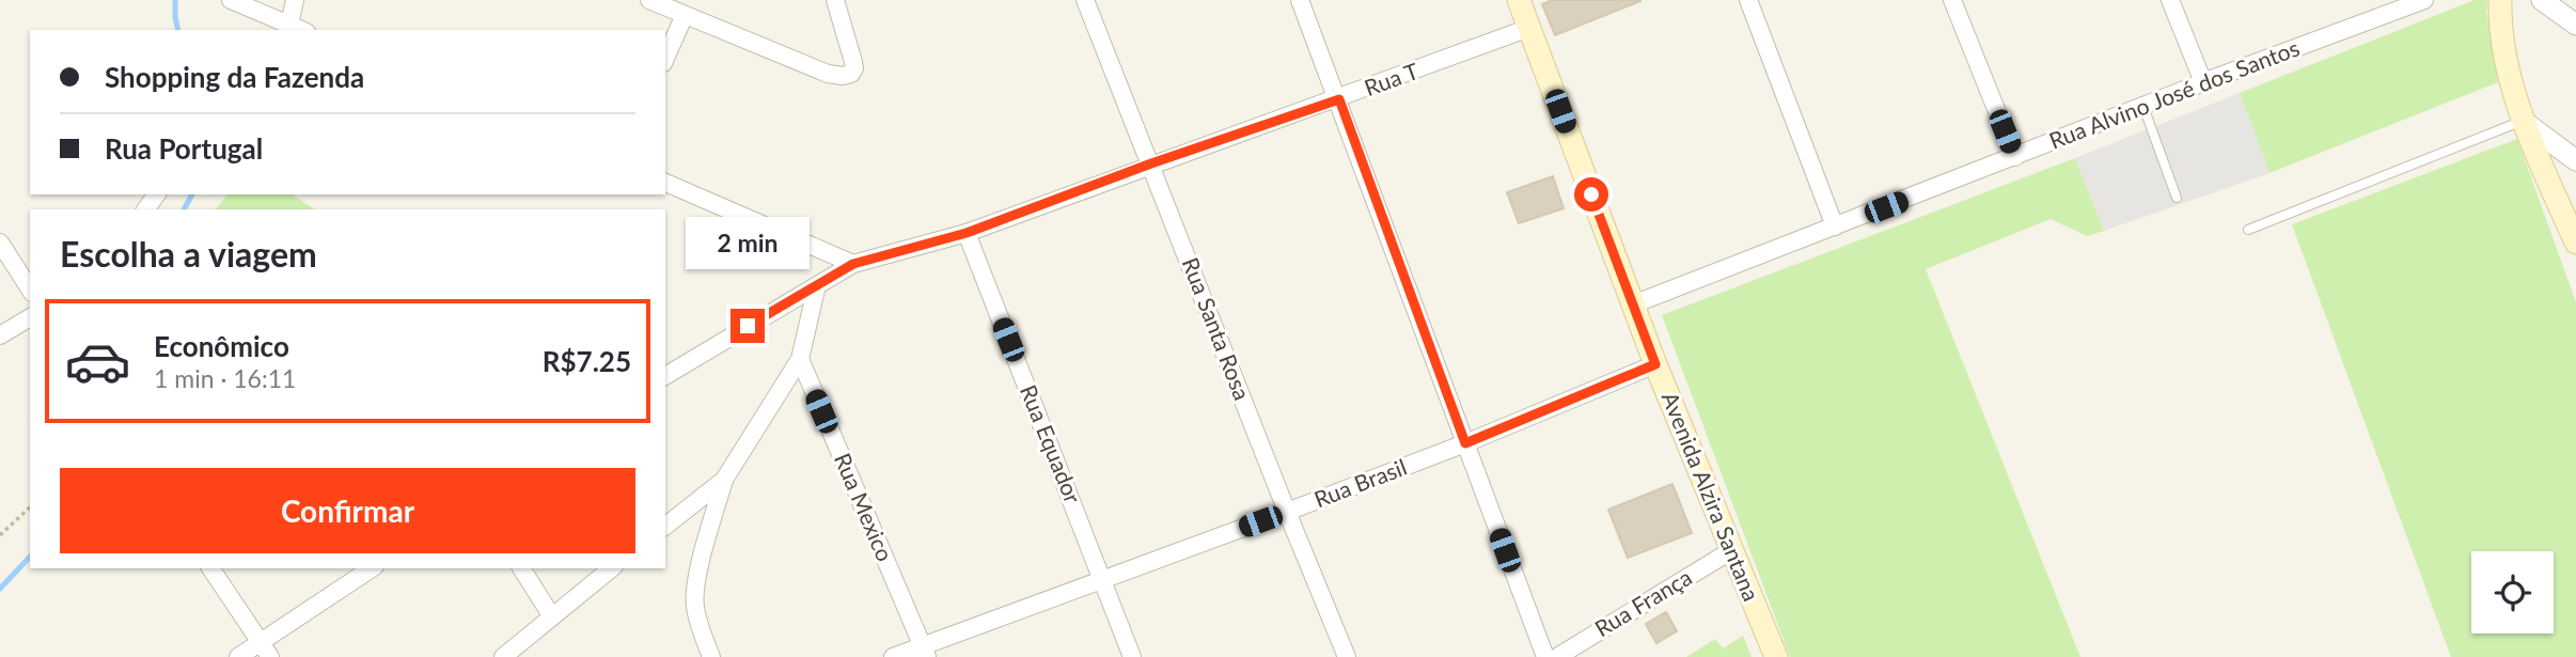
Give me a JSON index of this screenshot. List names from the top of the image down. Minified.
{"streets":{"main road":["Avenida Alzira Santana"],"street":["Rua T","Rua Alvino José dos Santos","Rua Santa Rosa","Rua Equador","Rua Brasil","Rua Mexico","Rua França"]},"crossings":[["Rua T","Rua Santa Rosa"],["Rua T","Rua Equador"],["Rua T","Avenida Alzira Santana"],["Rua Alvino José dos Santos","Avenida Alzira Santana"],["Rua Santa Rosa","Rua Brasil"],["Rua Equador","Rua Brasil"],["Rua Brasil","Avenida Alzira Santana"],["Rua Brasil","Rua Mexico"],["Avenida Alzira Santana","Rua França"]],"page":{"banner":["Shopping da Fazenda","Rua Portugal"],"heading":"Escolha a viagem","bubble":"2 min","list":[{"name":"Econômico","note":"1 min · 16:11","value":"R$7.25"}],"buttons":"Confirmar"}}
